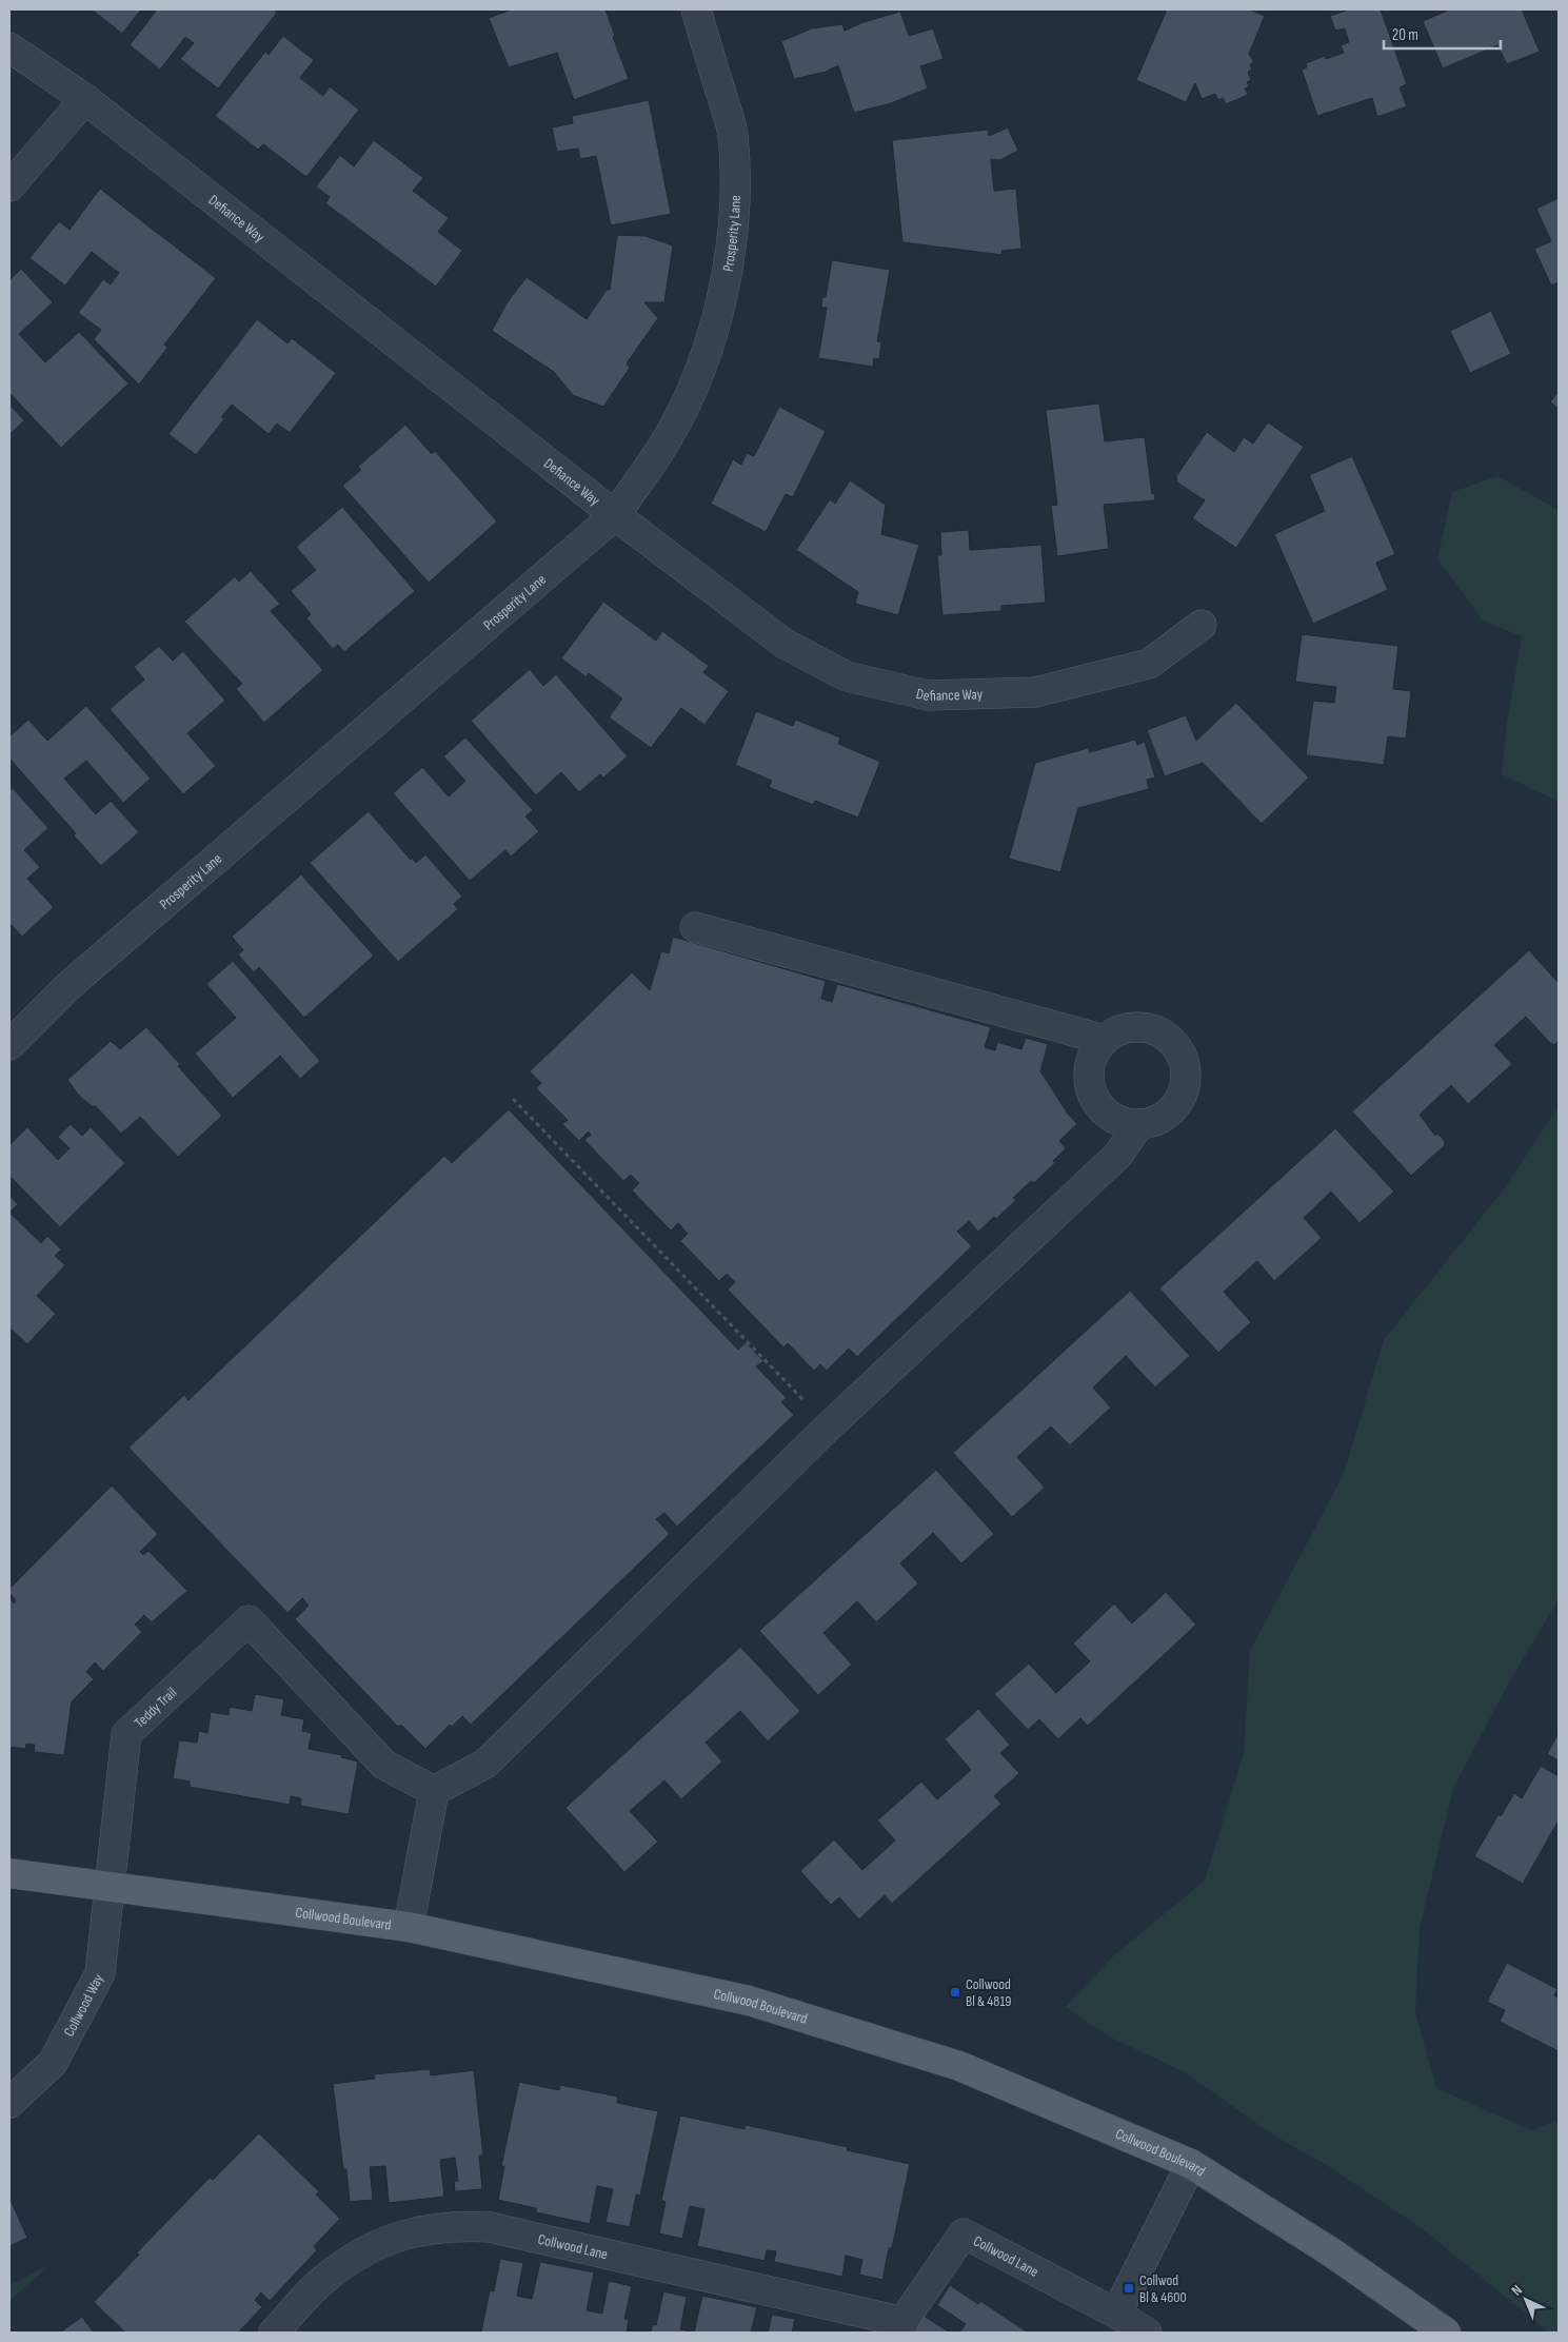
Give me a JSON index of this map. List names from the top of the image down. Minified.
{"streets":{"main road":["Collwood Boulevard"],"street":["Defiance Way","Prosperity Lane","Teddy Trail","Collwood Way","Collwood Lane"]},"crossings":[["Defiance Way","Prosperity Lane"],["Teddy Trail","Collwood Boulevard"],["Teddy Trail","Collwood Way"],["Collwood Boulevard","Collwood Way"]],"places":{"transit":["Collwood Bl & 4819","Collwod Bl & 4600"]},"scale_bar":"20 m","north":"top left"}
